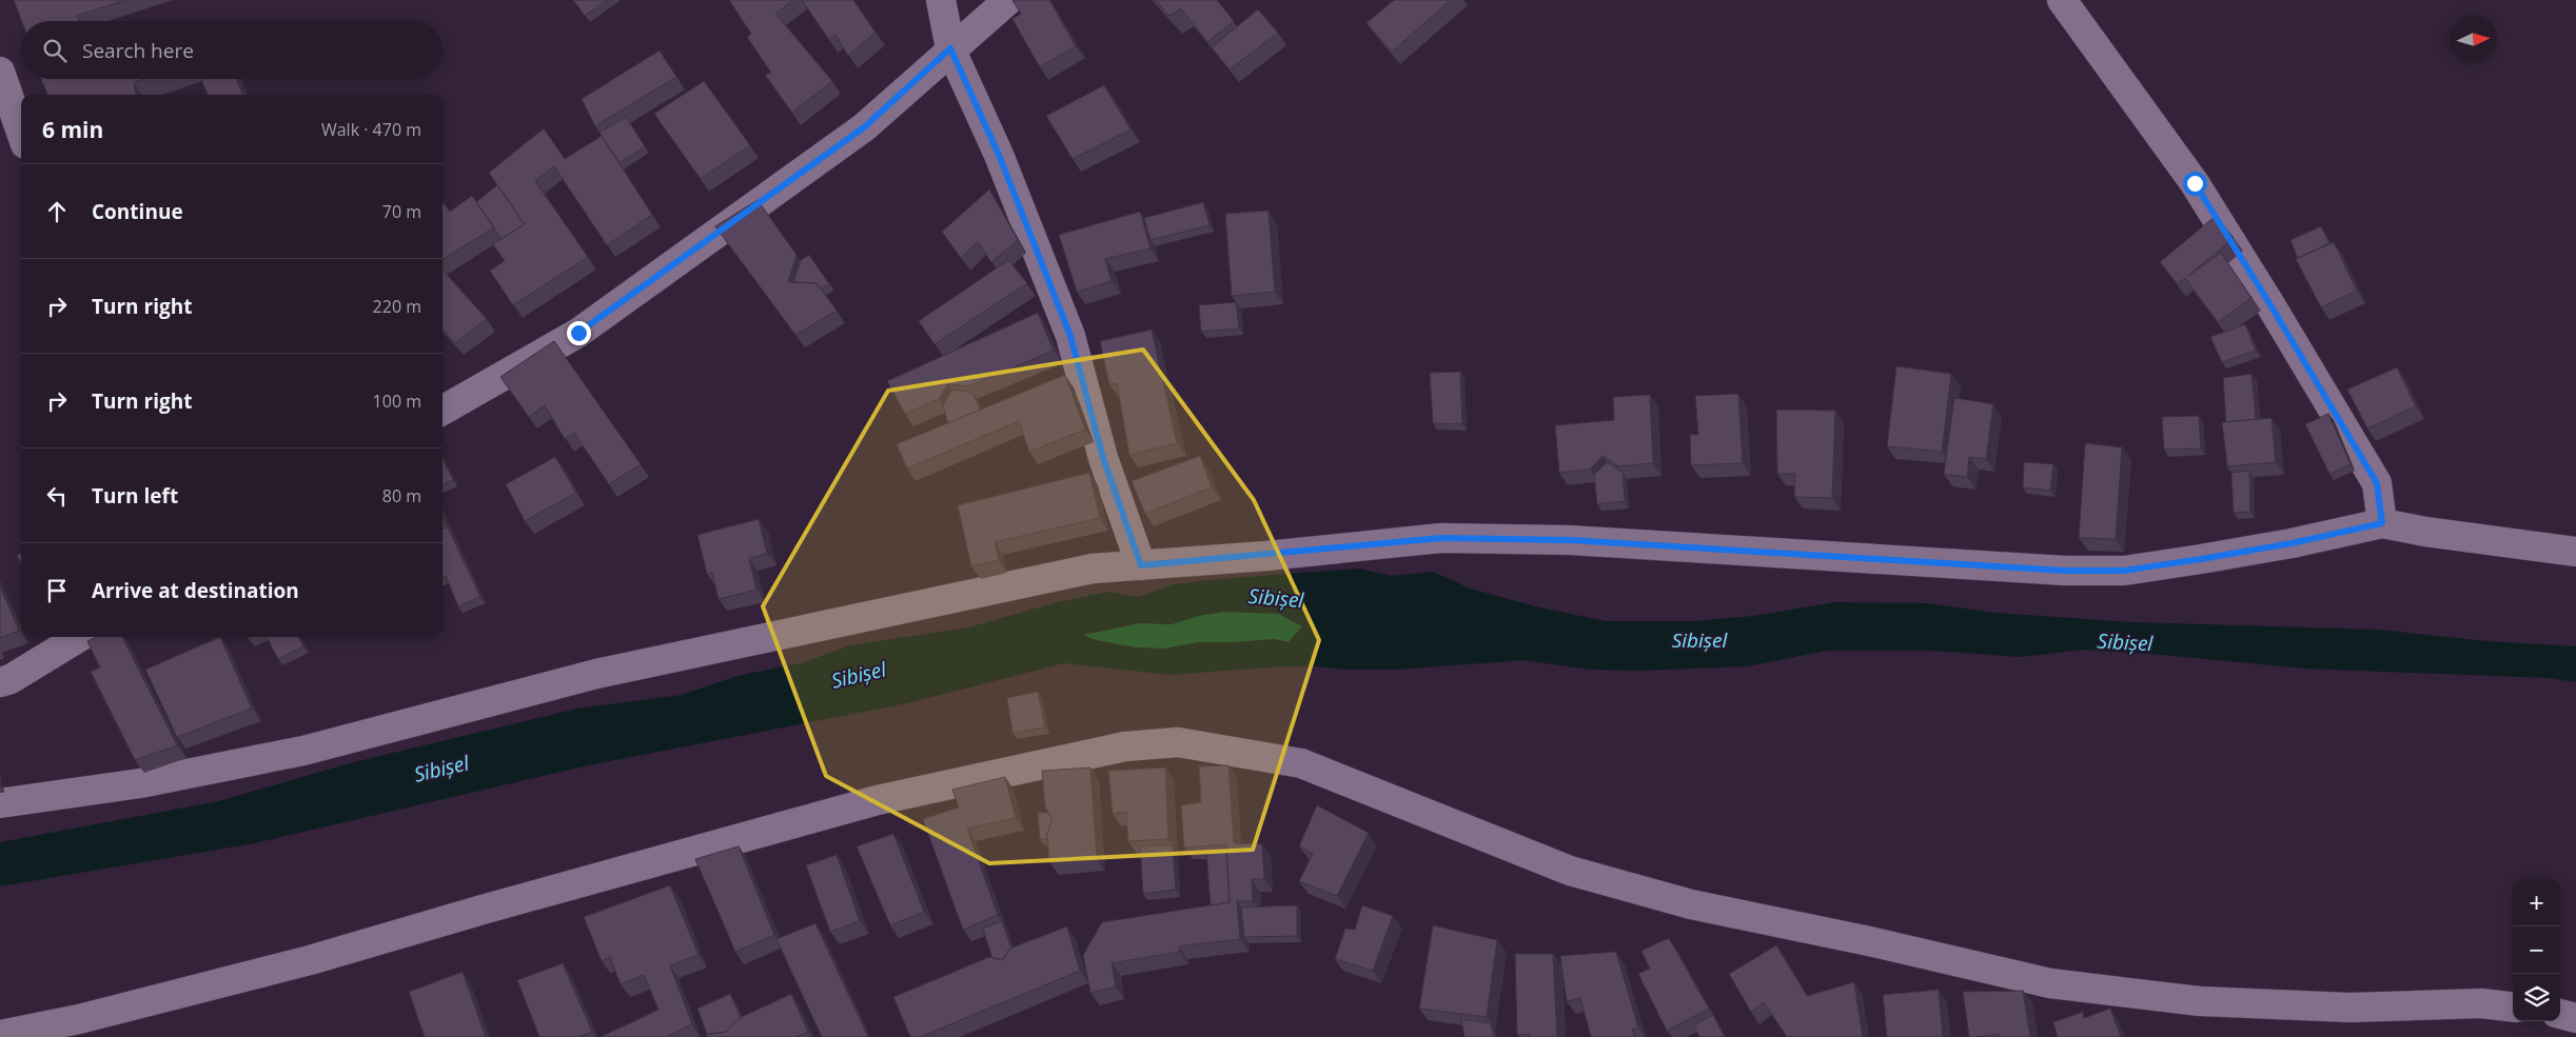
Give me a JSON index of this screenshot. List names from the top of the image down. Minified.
{"water":["Sibișel"],"north":"right","page":{"search":"Search here","heading":["6 min","Walk · 470 m"],"list":[["Continue","70 m"],["Turn right","220 m"],["Turn right","100 m"],["Turn left","80 m"],"Arrive at destination"],"map_buttons":["+","−"]}}
